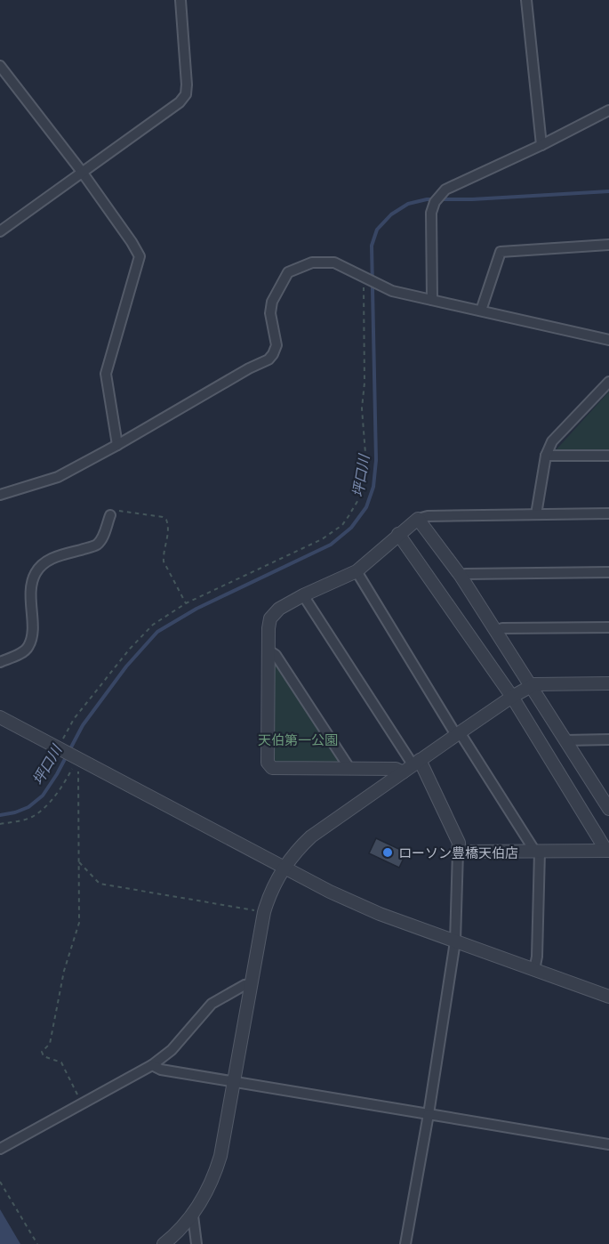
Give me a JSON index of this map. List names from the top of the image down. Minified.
{"water":["坪口川"],"parks":["天伯第一公園"],"places":["ローソン豊橋天伯店"]}
